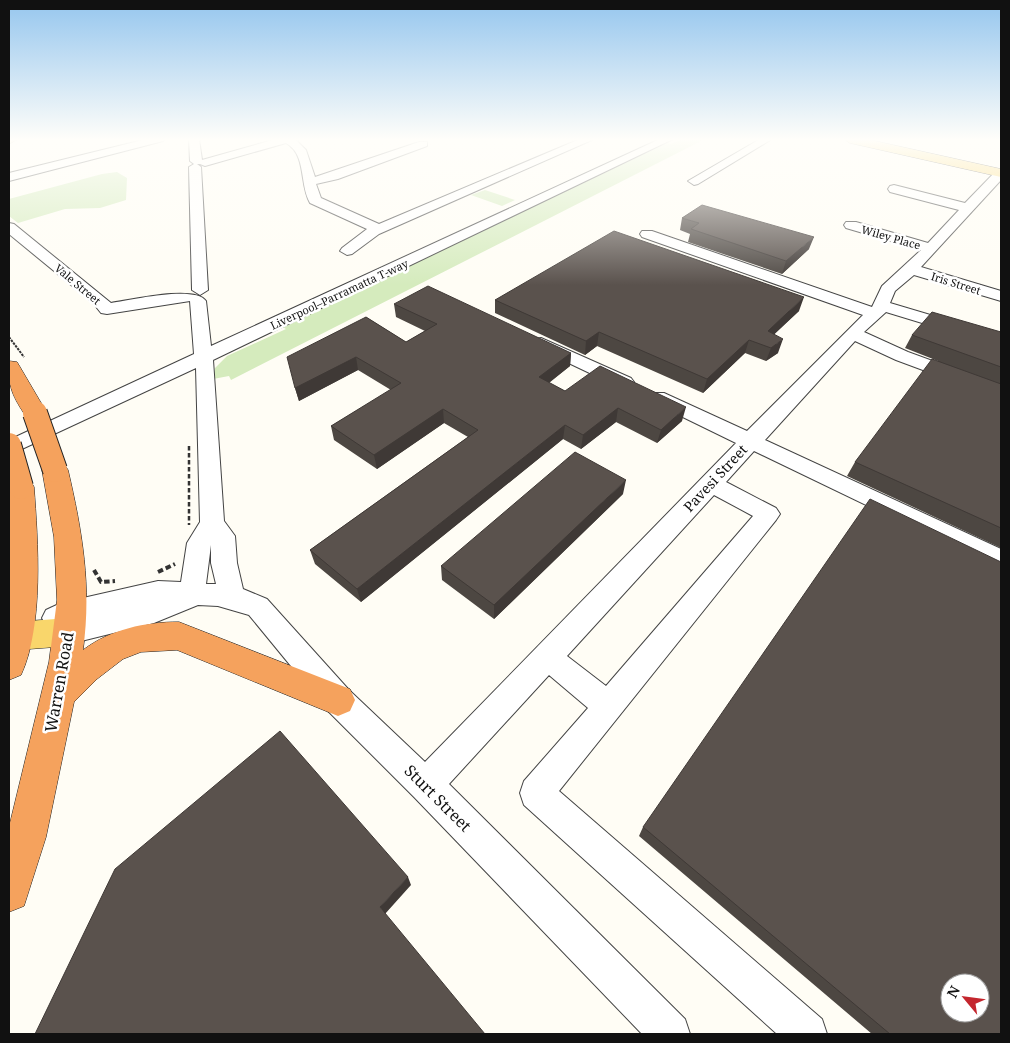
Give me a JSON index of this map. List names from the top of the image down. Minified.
{"streets":{"highway":["Warren Road"],"main road":["Sturt Street"],"street":["Wiley Place","Iris Street","Vale Street","Liverpool–Parramatta T-way","Pavesi Street"]},"crossings":[["Wiley Place","Pavesi Street"],["Iris Street","Pavesi Street"],["Pavesi Street","Sturt Street"],["Warren Road","Sturt Street"]],"north":"top left"}
